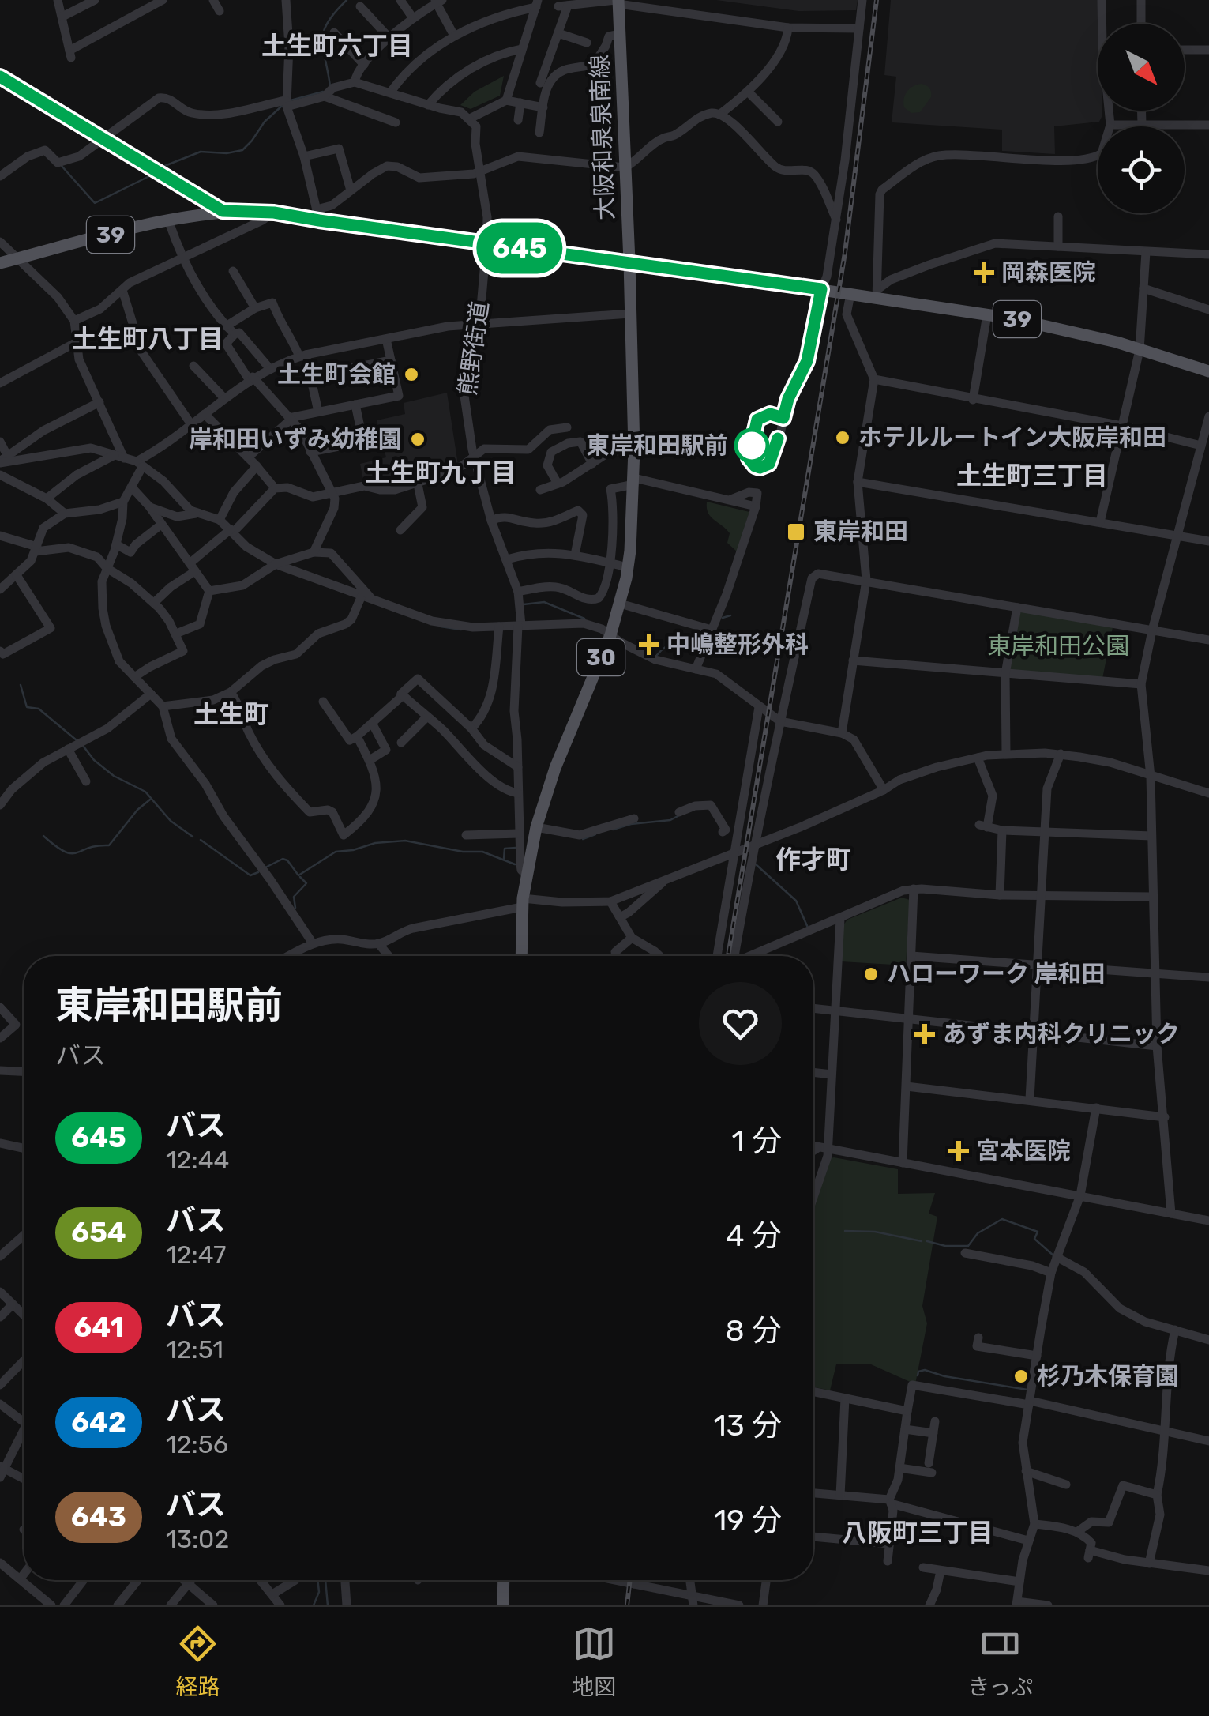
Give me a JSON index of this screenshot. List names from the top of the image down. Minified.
{"streets":{"main road":["大阪和泉泉南線","39","30"],"street":["熊野街道"]},"crossings":[["大阪和泉泉南線","39"],["大阪和泉泉南線","熊野街道"],["39","熊野街道"]],"districts":["土生町六丁目","土生町八丁目","土生町九丁目","土生町三丁目","土生町","作才町","八阪町三丁目"],"parks":["東岸和田公園"],"places":{"health":["岡森医院","中嶋整形外科","あずま内科クリニック","宮本医院"],"other":["土生町会館","ホテルルートイン大阪岸和田","岸和田いずみ幼稚園","東岸和田駅前","ハローワーク 岸和田","杉乃木保育園"],"transit":["東岸和田"]},"lines":["bus line 645"],"north":"bottom right","page":{"on_map":"645","heading":["東岸和田駅前","バス"],"list":[{"mark":"645","name":"バス","note":"12:44","value":"1 分"},{"mark":"654","name":"バス","note":"12:47","value":"4 分"},{"mark":"641","name":"バス","note":"12:51","value":"8 分"},{"mark":"642","name":"バス","note":"12:56","value":"13 分"},{"mark":"643","name":"バス","note":"13:02","value":"19 分"}],"tabs":["経路","地図","きっぷ"]}}
